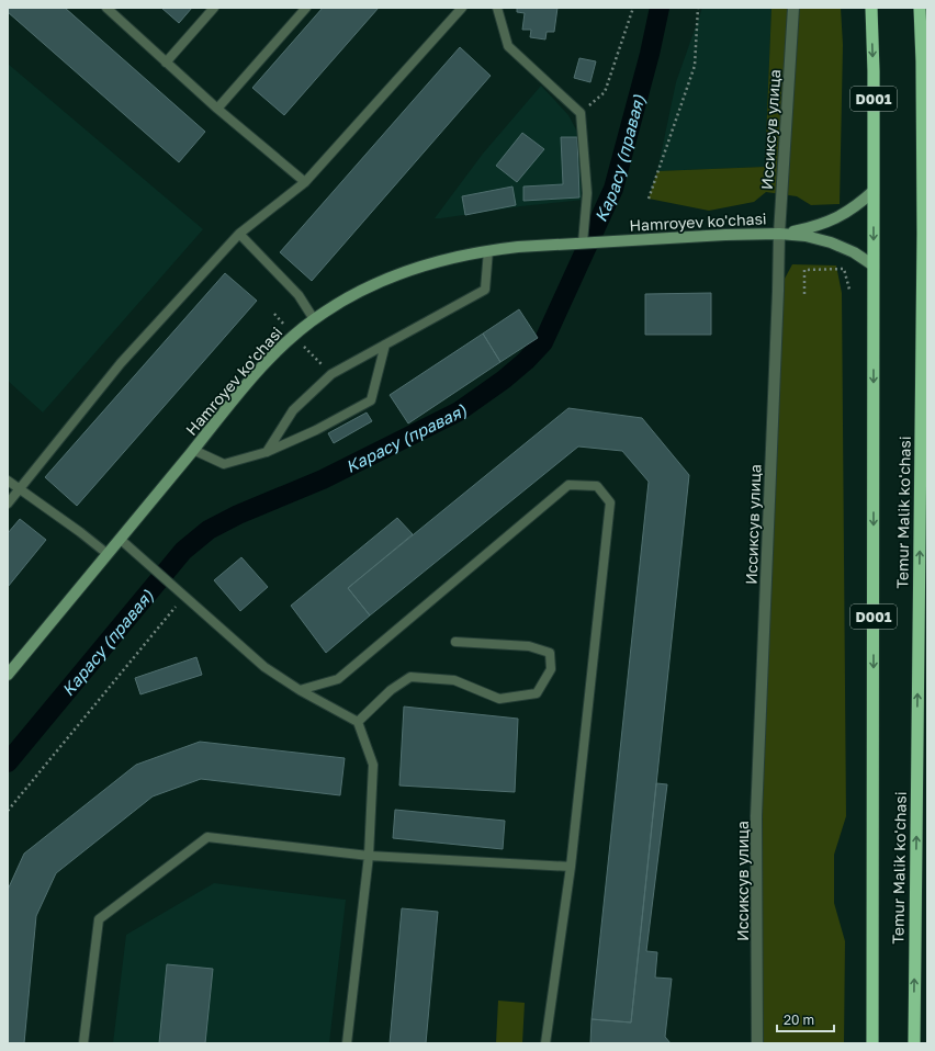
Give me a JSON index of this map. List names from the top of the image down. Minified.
{"streets":{"highway":["D001","Temur Malik ko'chasi"],"main road":["Hamroyev ko'chasi"],"street":["Иссиксув улица"]},"crossings":[["Иссиксув улица","Hamroyev ko'chasi"],["Hamroyev ko'chasi","Temur Malik ko'chasi"]],"water":["Карасу (правая)"],"scale_bar":"20 m"}
